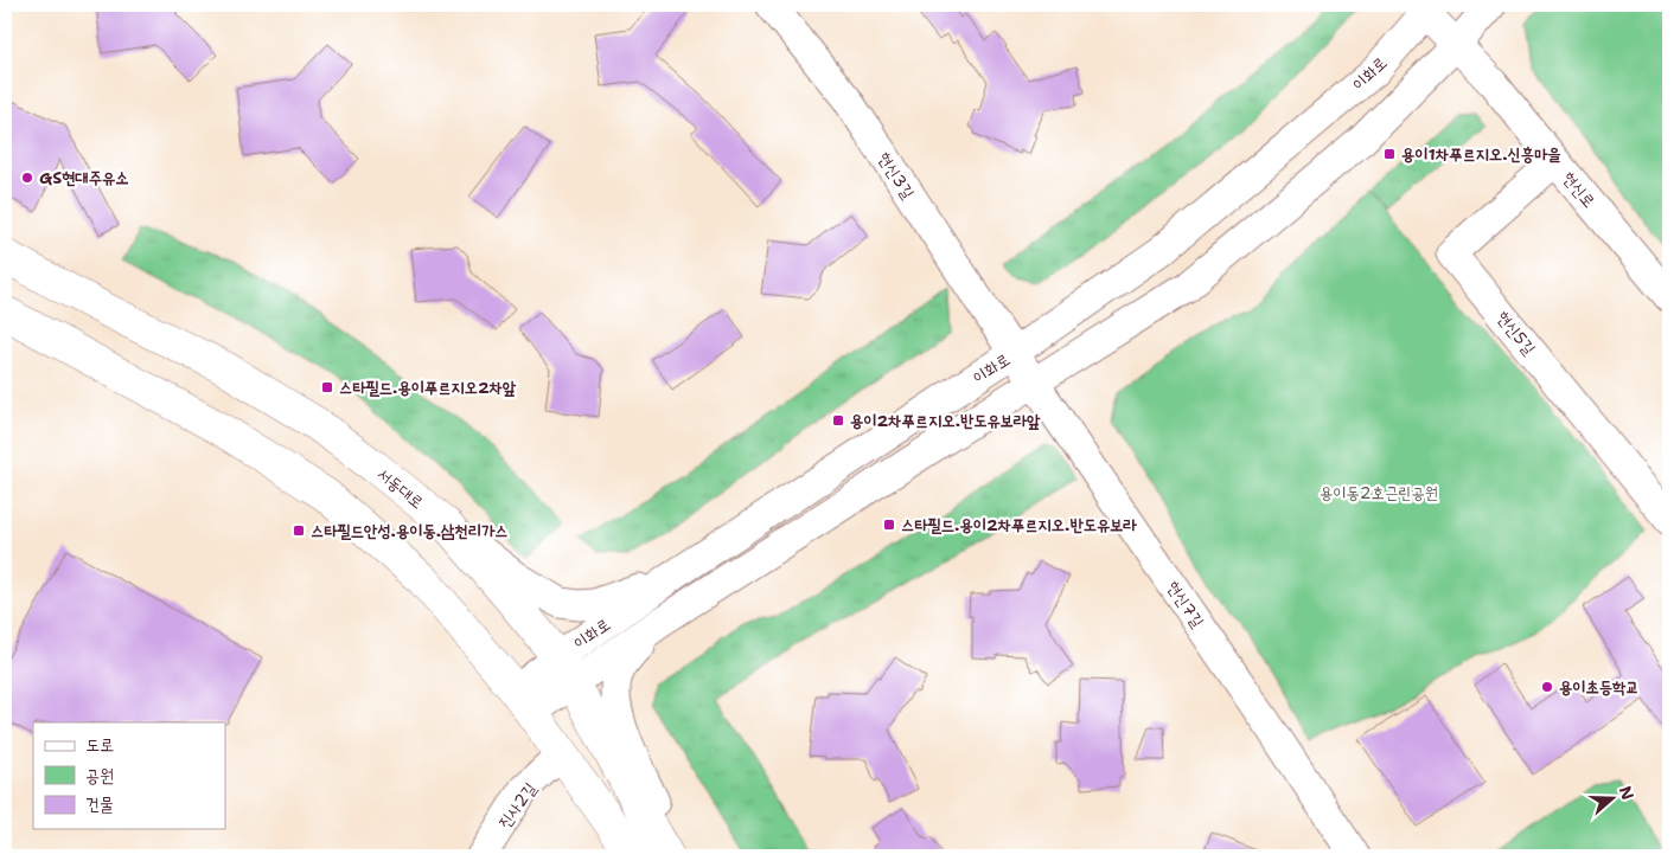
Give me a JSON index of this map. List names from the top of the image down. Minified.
{"streets":{"main road":["서동대로"],"street":["이화로","현신3길","현신로","현신5길","현신7길","진사2길"]},"crossings":[["이화로","현신3길"],["이화로","현신로"],["이화로","서동대로"],["이화로","현신7길"],["현신3길","현신7길"],["현신로","현신5길"]],"parks":["용이동2호근린공원"],"places":{"transit":["용이1차푸르지오.신흥마을","스타필드.용이푸르지오2차앞","용이2차푸르지오.반도유보라앞","스타필드.용이2차푸르지오.반도유보라","스타필드안성.용이동.삼천리가스"],"other":["GS현대주유소","용이초등학교"]},"legend":["도로","공원","건물"],"north":"right"}
